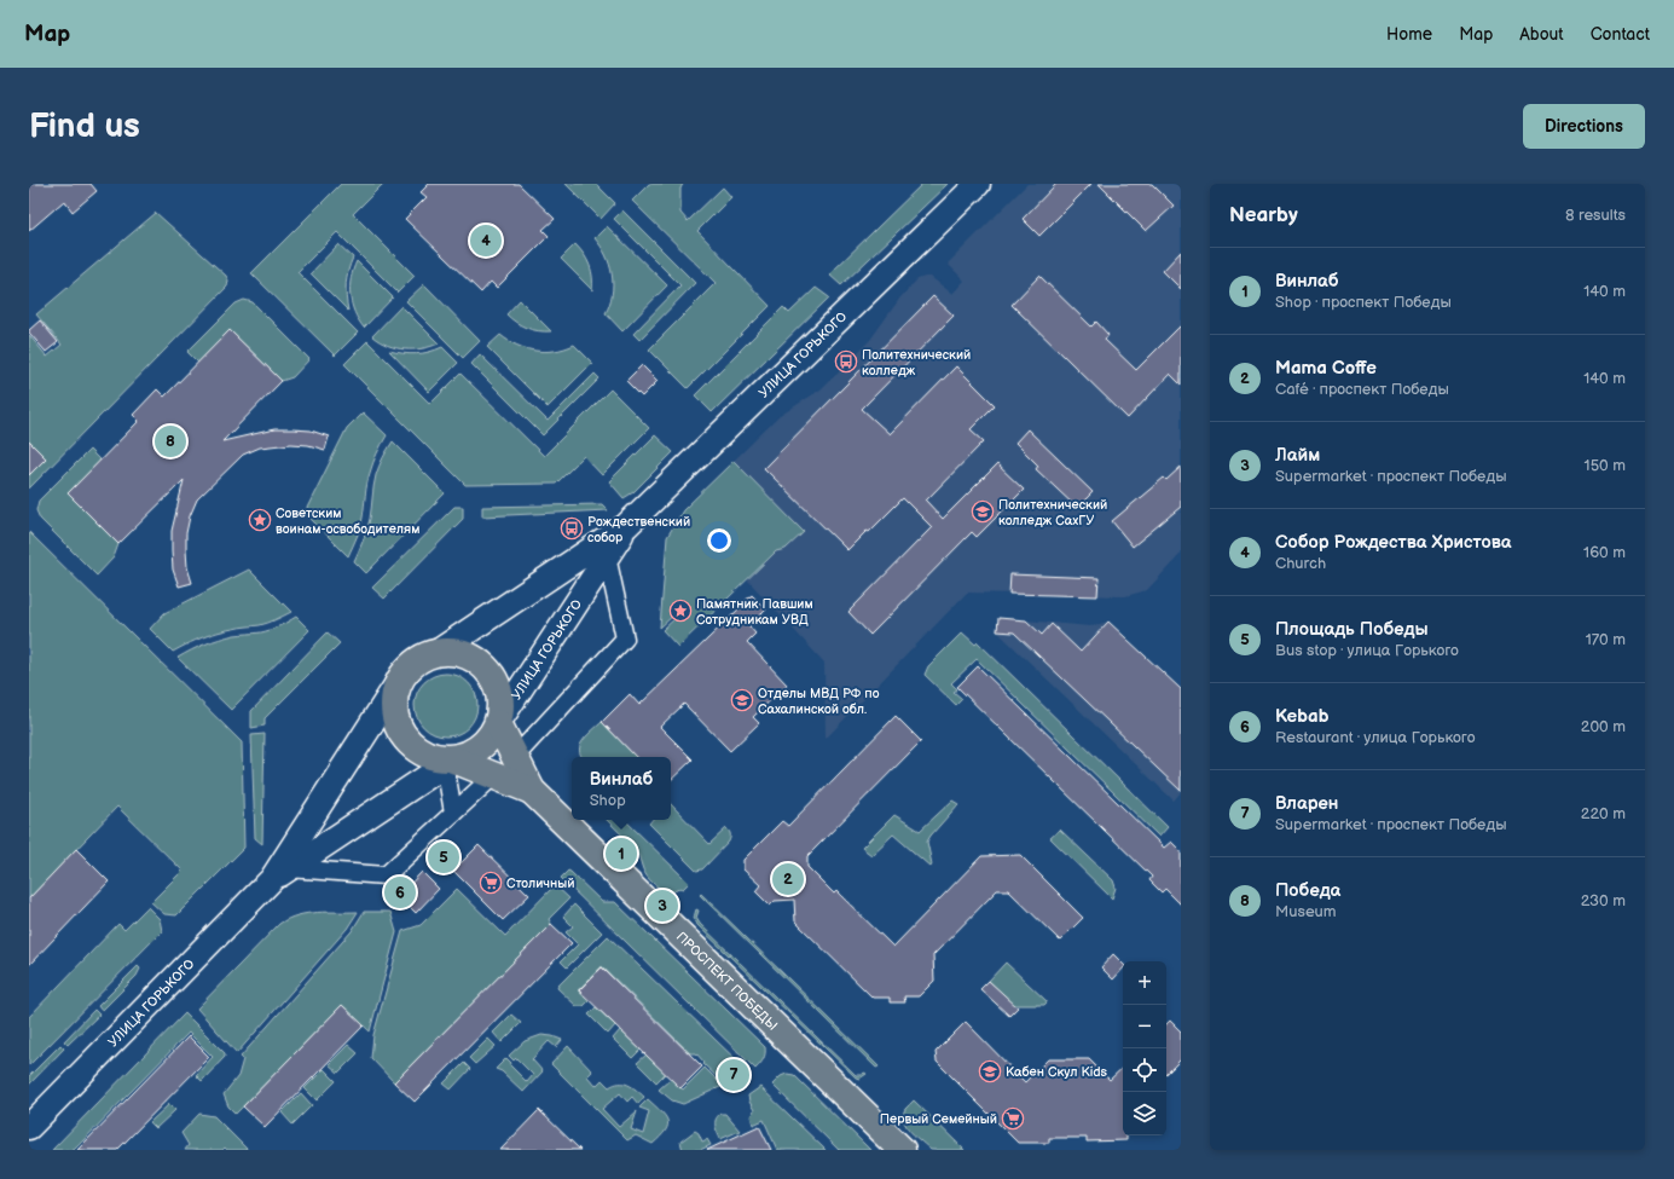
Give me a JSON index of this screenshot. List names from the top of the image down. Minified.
{"streets":{"main road":["УЛИЦА ГОРЬКОГО","ПРОСПЕКТ ПОБЕДЫ"]},"crossings":[["УЛИЦА ГОРЬКОГО","ПРОСПЕКТ ПОБЕДЫ"]],"places":{"bus stop":["Политехнический колледж","Рождественский собор"],"school or university":["Политехнический колледж СахГУ","Отделы МВД РФ по Сахалинской обл.","Кабен Скул Kids"],"place":["Советским воинам-освободителям","Памятник Павшим Сотрудникам УВД"],"supermarket":["Столичный","Первый Семейный"]},"page":{"header":"Map","nav":["Home","Map","About","Contact"],"buttons":"Directions","title":"Find us","heading":["Nearby","8 results"],"pins":["4","8","1","5","2","6","3","7"],"list":[{"mark":"1","name":"Винлаб","note":"Shop · проспект Победы","value":"140 m"},{"mark":"2","name":"Mama Coffe","note":"Café · проспект Победы","value":"140 m"},{"mark":"3","name":"Лайм","note":"Supermarket · проспект Победы","value":"150 m"},{"mark":"4","name":"Собор Рождества Христова","note":"Church","value":"160 m"},{"mark":"5","name":"Площадь Победы","note":"Bus stop · улица Горького","value":"170 m"},{"mark":"6","name":"Kebab","note":"Restaurant · улица Горького","value":"200 m"},{"mark":"7","name":"Вларен","note":"Supermarket · проспект Победы","value":"220 m"},{"mark":"8","name":"Победа","note":"Museum","value":"230 m"}],"popup":["Винлаб","Shop"],"map_buttons":["+","−"]}}
